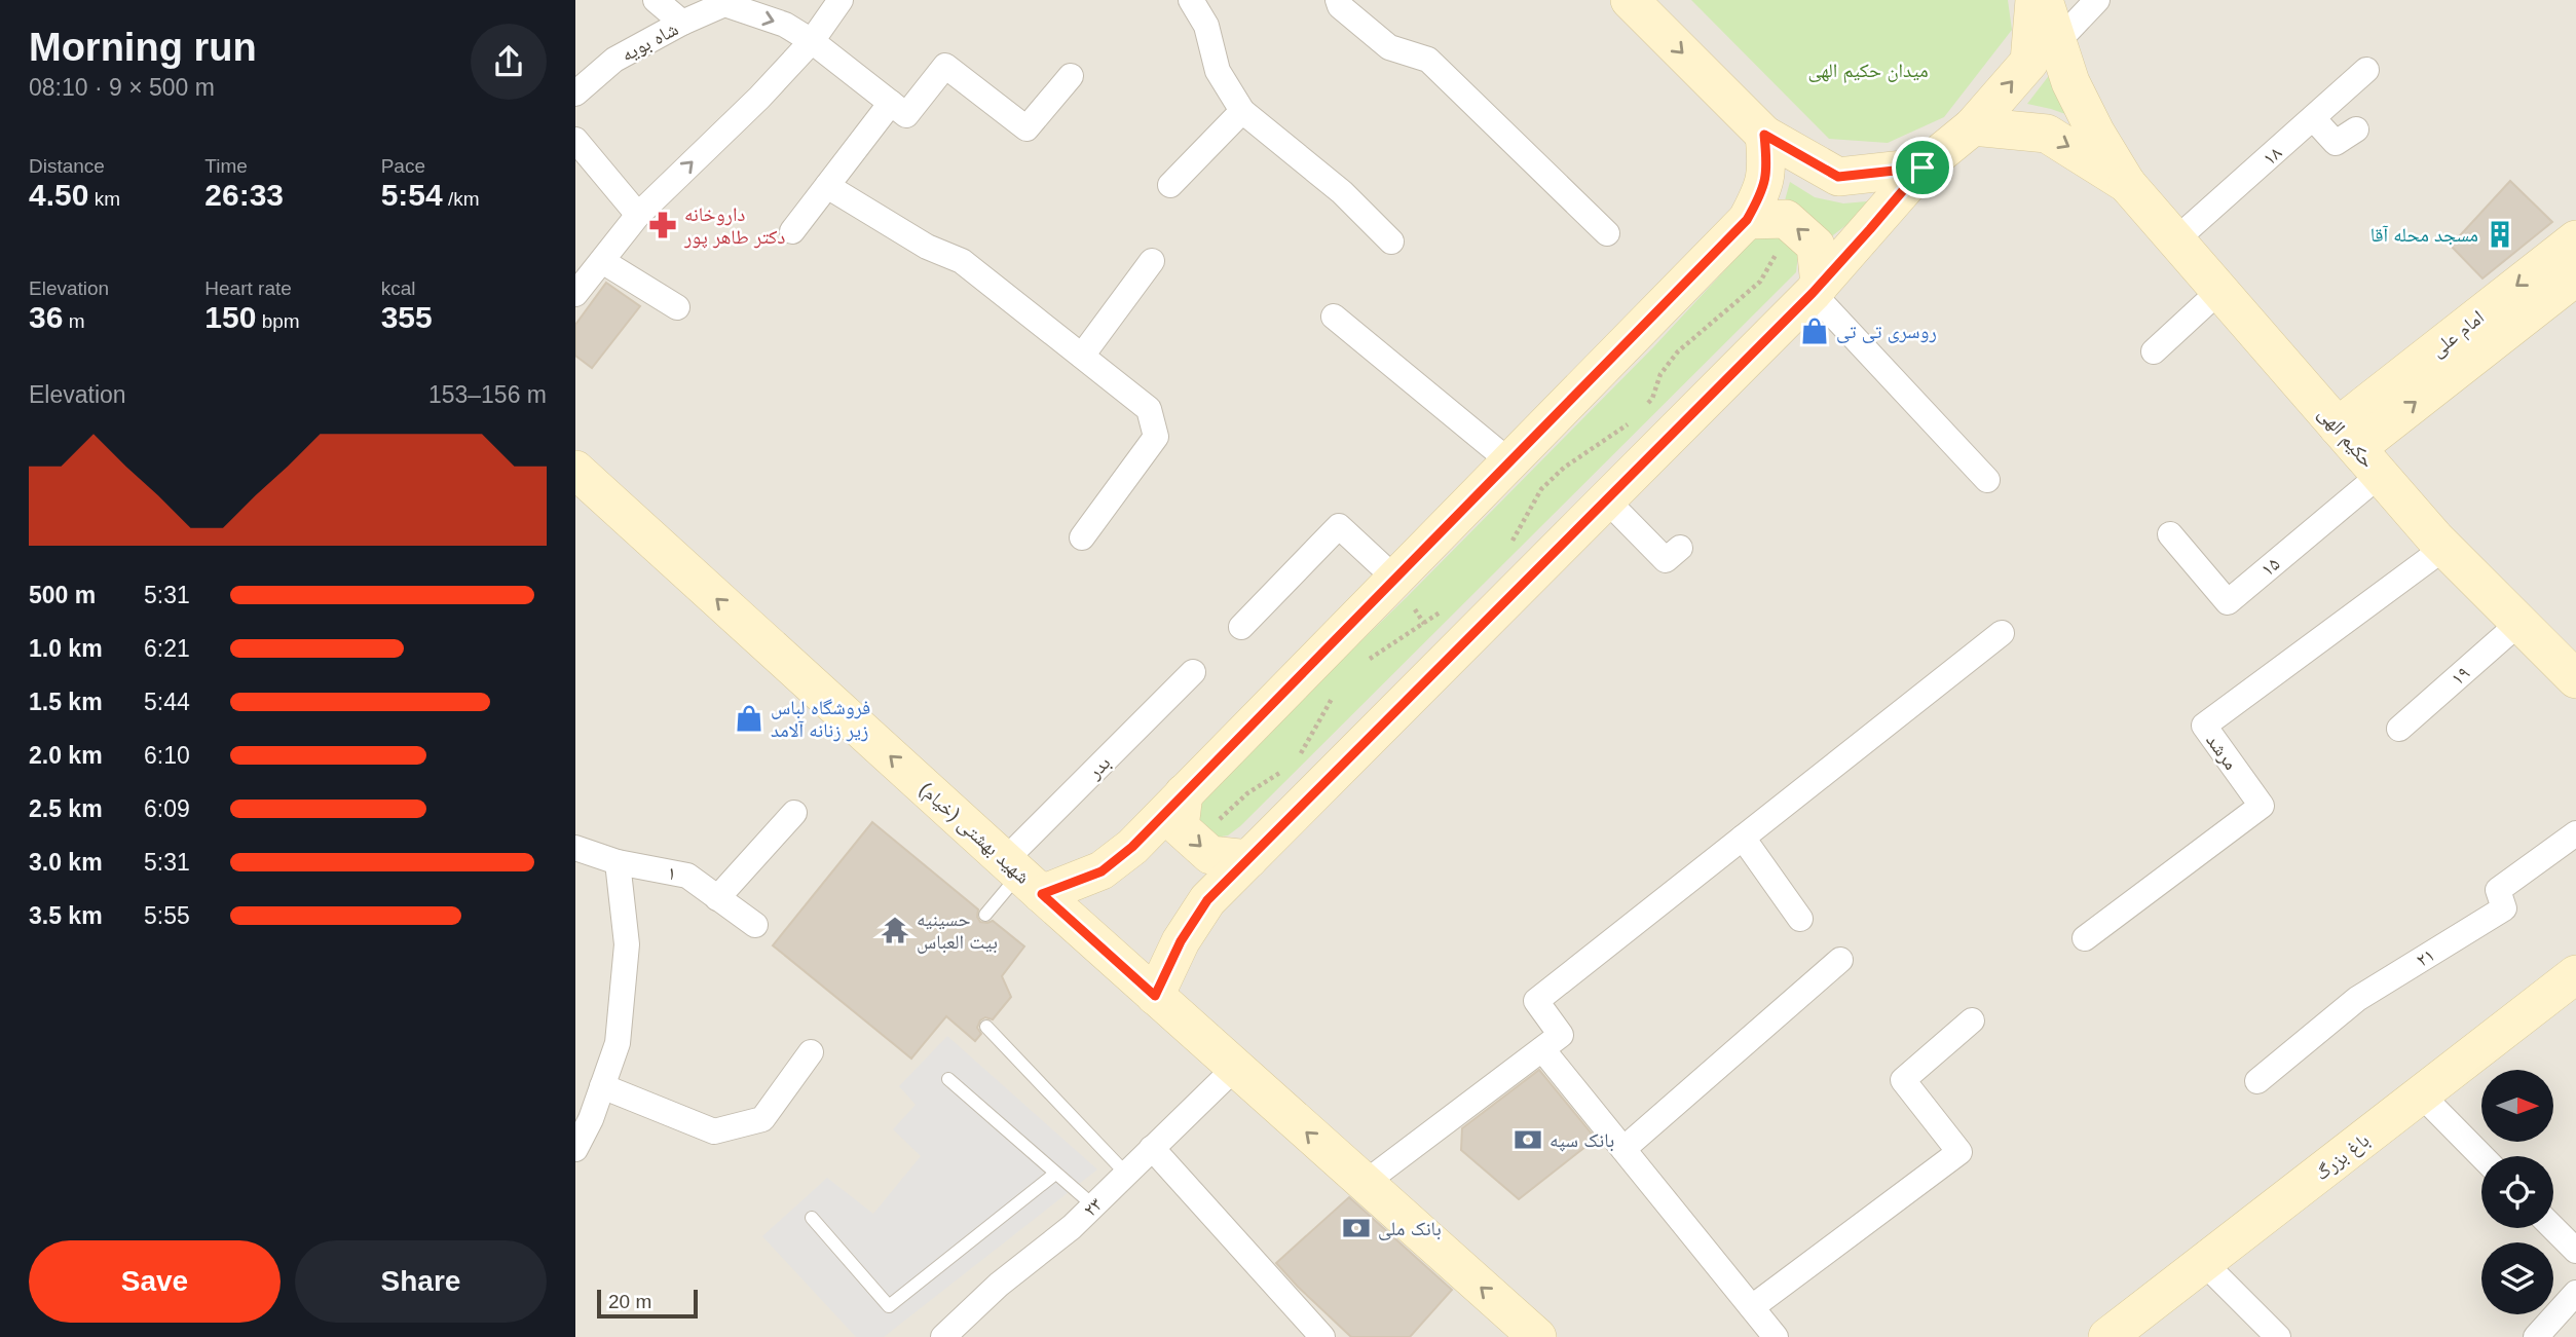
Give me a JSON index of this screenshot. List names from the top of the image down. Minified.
{"streets":{"main road":["امام علی","حکیم الهی","شهید بهشتی (خیام)","باغ بزرگ"],"street":["شاه بویه","۱۸","۱۵","۱۹","مرشد","بدر","۱","۲۱","۲۳"]},"crossings":[["۱۸","حکیم الهی"],["امام علی","حکیم الهی"],["امام علی","۱۵"],["حکیم الهی","۱۵"],["حکیم الهی","۱۹"],["حکیم الهی","مرشد"],["بدر","شهید بهشتی (خیام)"],["شهید بهشتی (خیام)","۲۳"]],"one_way":["شاه بویه","شهید بهشتی (خیام)"],"parks":["میدان حکیم الهی"],"places":{"pharmacy":["داروخانه دکتر طاهر پور"],"building":["مسجد محله آقا"],"shop":["روسری تی تی","فروشگاه لباس زیر زنانه آلامد"],"temple":["حسینیه بیت العباس"],"bank":["بانک سپه","بانک ملی"]},"scale_bar":"20 m","north":"right","page":{"heading":["Morning run","08:10 · 9 × 500 m"],"stats":[["Distance","4.50 km"],["Time","26:33"],["Pace","5:54 /km"],["Elevation","36 m"],["Heart rate","150 bpm"],["kcal","355"]],"chart":["Elevation","153–156 m"],"list":[{"name":"500 m","note":"5:31"},{"name":"1.0 km","note":"6:21"},{"name":"1.5 km","note":"5:44"},{"name":"2.0 km","note":"6:10"},{"name":"2.5 km","note":"6:09"},{"name":"3.0 km","note":"5:31"},{"name":"3.5 km","note":"5:55"}],"buttons":["Save","Share"],"scale":"20 m"}}
